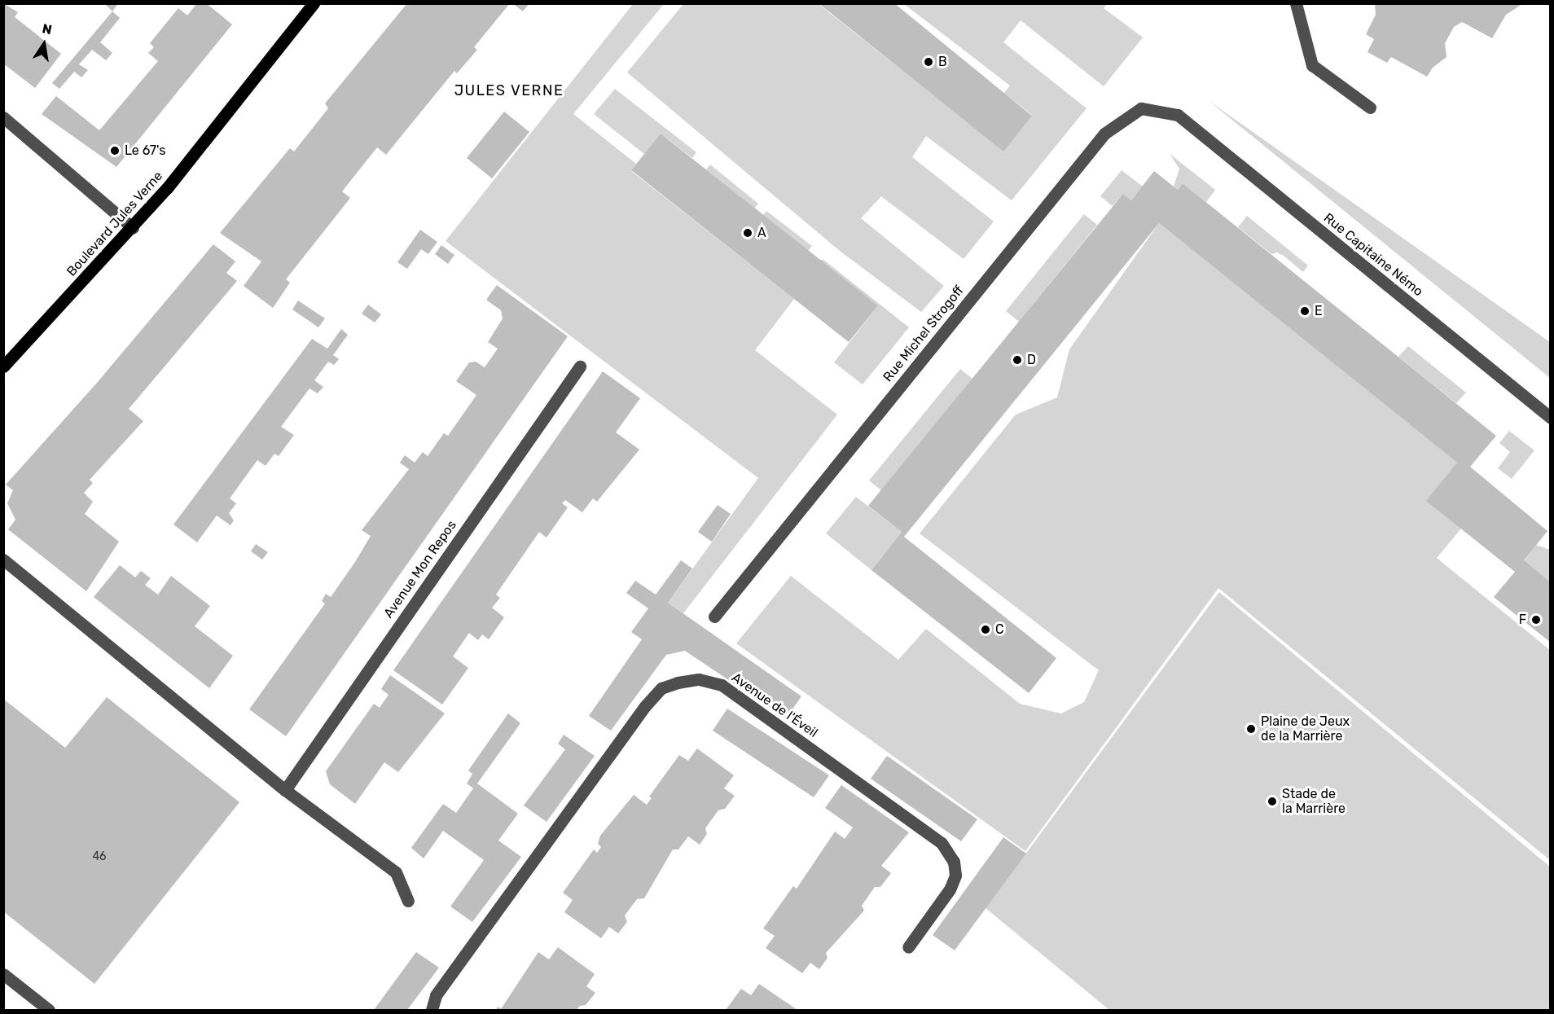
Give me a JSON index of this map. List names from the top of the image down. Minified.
{"streets":{"main road":["Boulevard Jules Verne"],"street":["Rue Capitaine Némo","Rue Michel Strogoff","Avenue Mon Repos","Avenue de l'Éveil"]},"crossings":[["Rue Capitaine Némo","Rue Michel Strogoff"]],"districts":["JULES VERNE"],"places":["B","Le 67's","A","E","D","F","C","Plaine de Jeux de la Marrière","Stade de la Marrière"],"house_numbers":["46"],"north":"top"}
